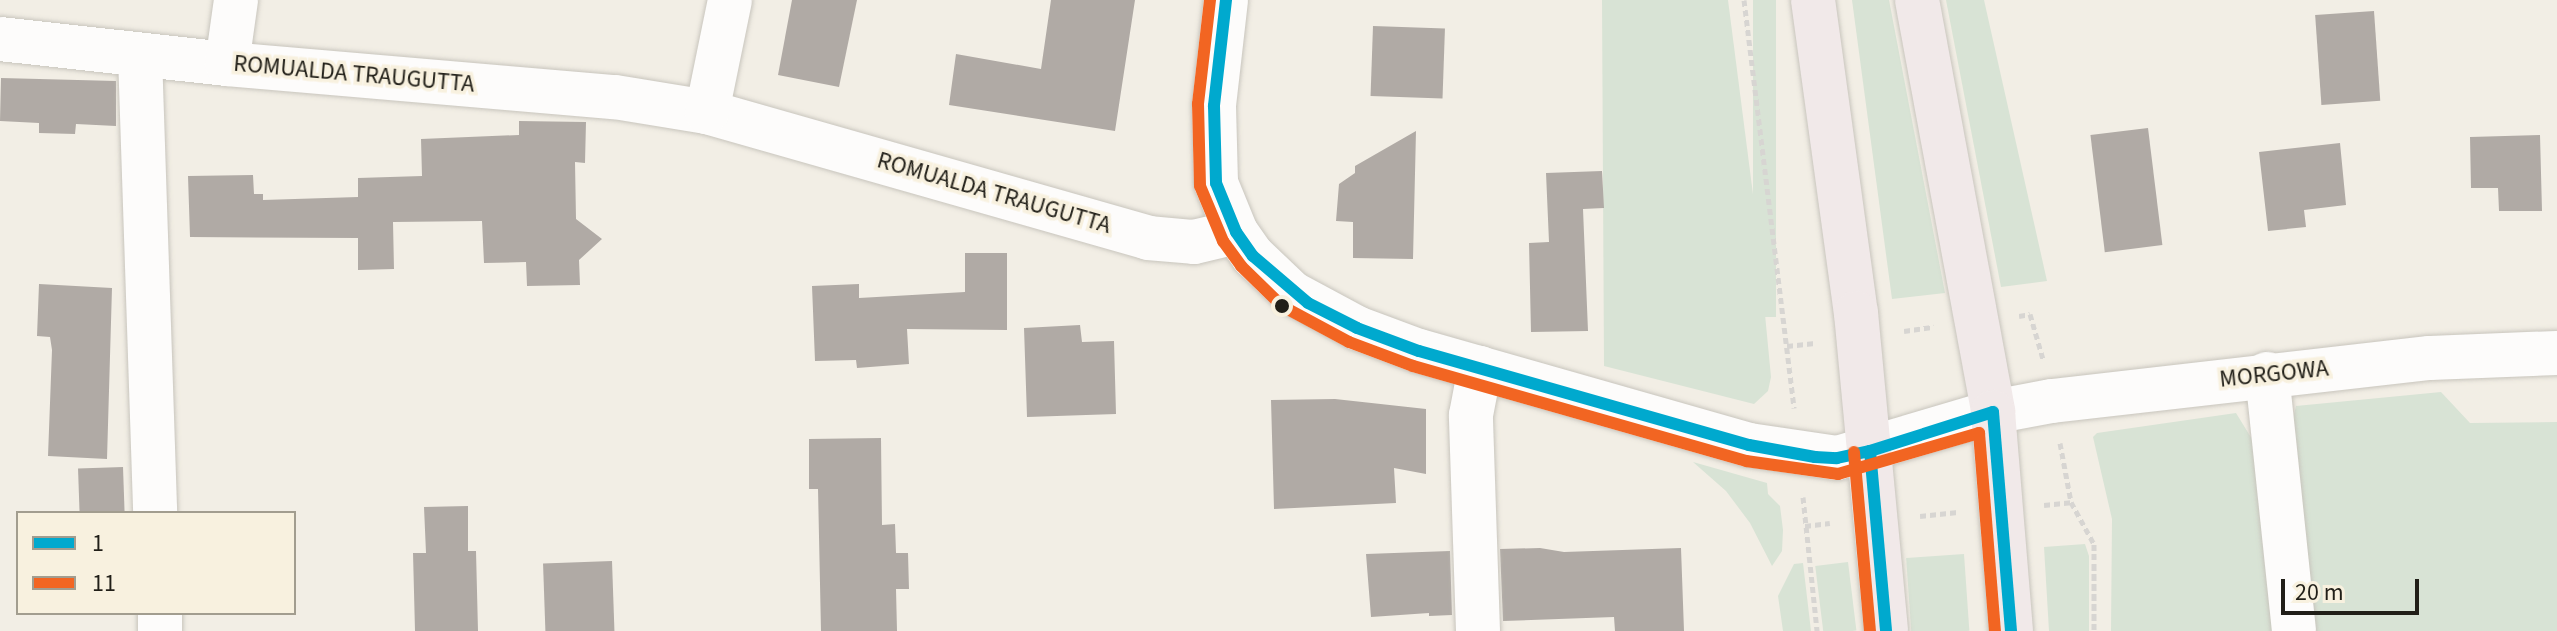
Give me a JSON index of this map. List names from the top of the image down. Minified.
{"streets":{"street":["ROMUALDA TRAUGUTTA","MORGOWA"]},"crossings":[["ROMUALDA TRAUGUTTA","MORGOWA"]],"lines":["transit line 1","transit line 11"],"legend":["1","11"],"scale_bar":"20 m"}
